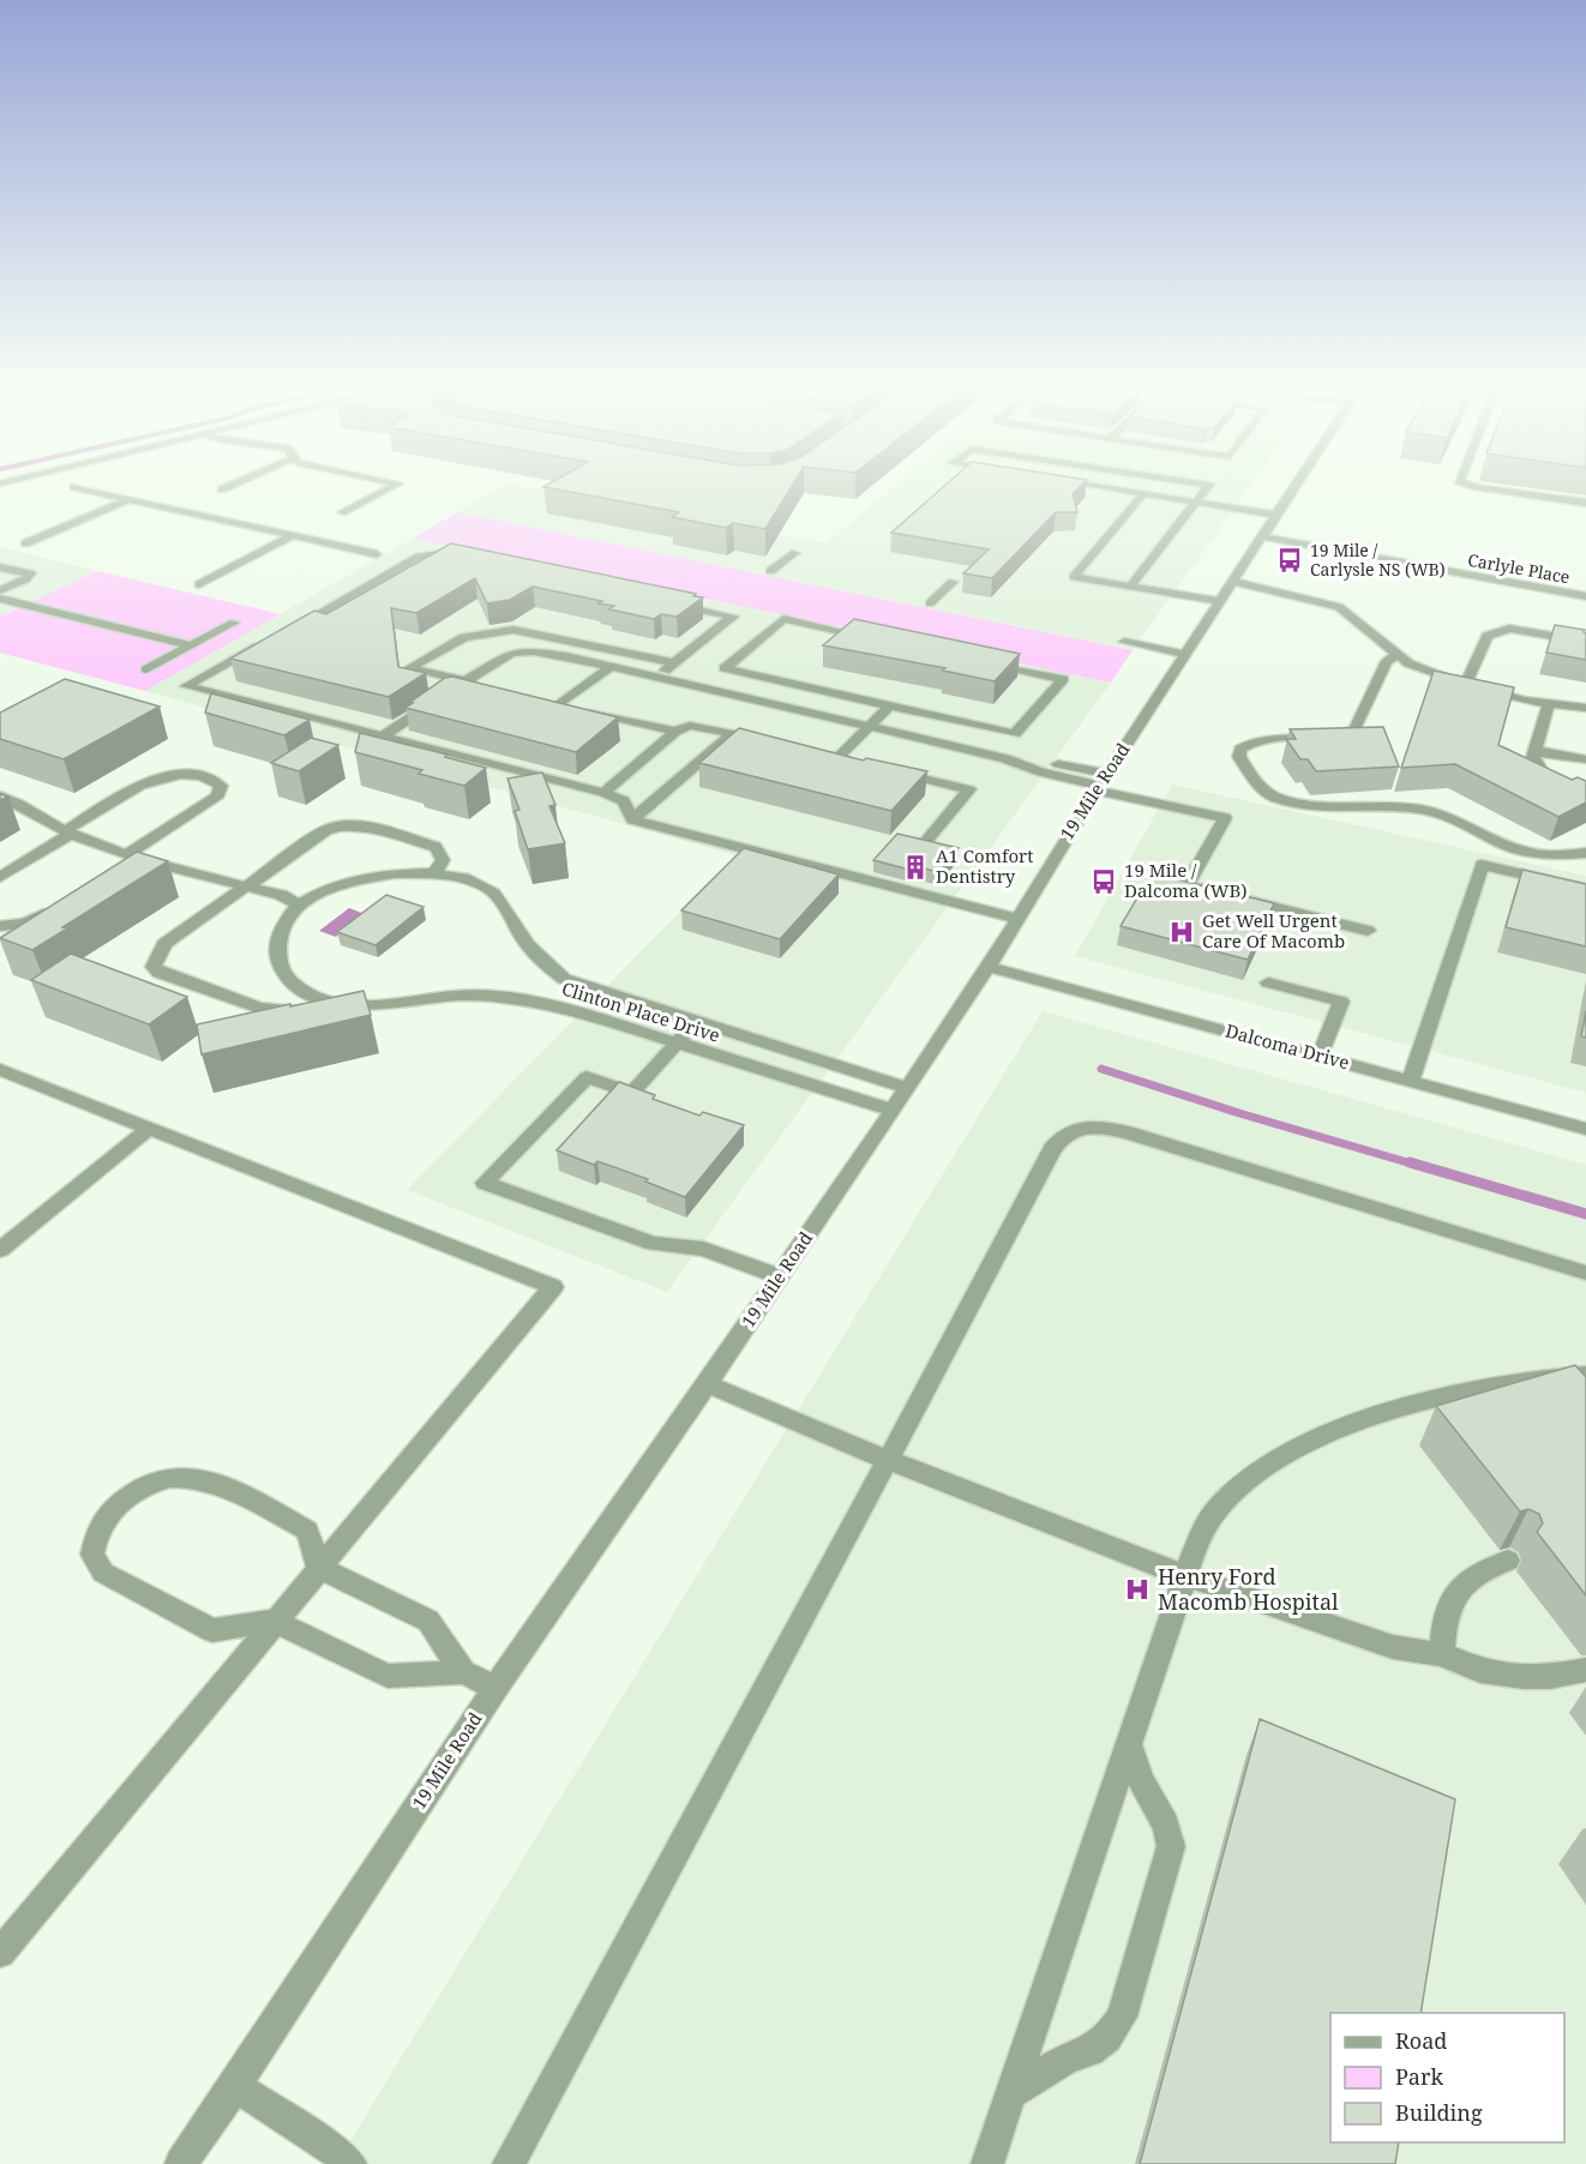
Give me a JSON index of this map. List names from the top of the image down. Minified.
{"streets":{"street":["Carlyle Place","19 Mile Road","Clinton Place Drive","Dalcoma Drive"]},"crossings":[["Carlyle Place","19 Mile Road"],["19 Mile Road","Clinton Place Drive"],["19 Mile Road","Dalcoma Drive"]],"places":{"bus stop":["19 Mile / Carlysle NS (WB)","19 Mile / Dalcoma (WB)"],"building":["A1 Comfort Dentistry"],"hospital":["Get Well Urgent Care Of Macomb","Henry Ford Macomb Hospital"]},"legend":["Road","Park","Building"]}
